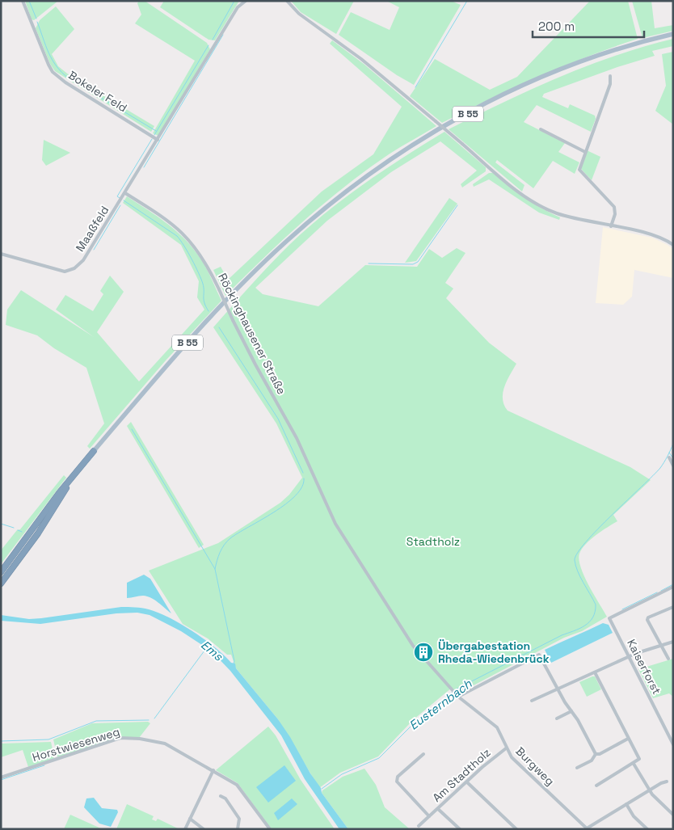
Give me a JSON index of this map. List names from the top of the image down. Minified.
{"streets":{"highway":["B 55"],"street":["Bokeler Feld","Maaßfeld","Röckinghausener Straße","Kaiserforst","Horstwiesenweg","Burgweg","Am Stadtholz"]},"crossings":[["Maaßfeld","Röckinghausener Straße"],["Röckinghausener Straße","Burgweg"],["Burgweg","Am Stadtholz"]],"water":["Ems","Eusternbach"],"parks":["Stadtholz"],"places":{"building":["Übergabestation Rheda-Wiedenbrück"]},"scale_bar":"200 m"}
